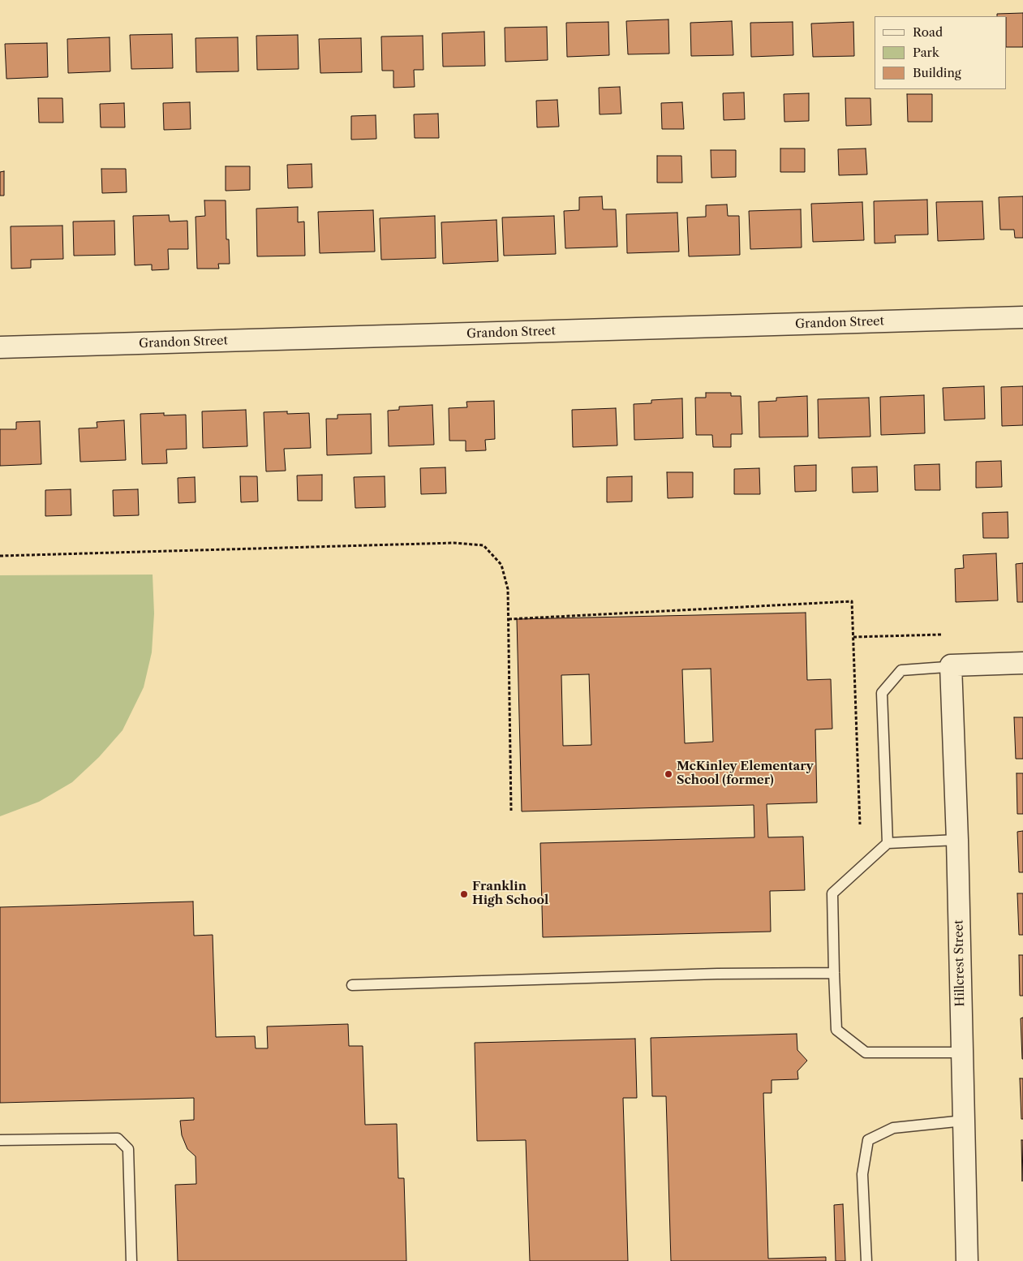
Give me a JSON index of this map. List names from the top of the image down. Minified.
{"streets":{"street":["Grandon Street","Hillcrest Street"]},"places":["McKinley Elementary School (former)","Franklin High School"],"legend":["Road","Park","Building"]}
